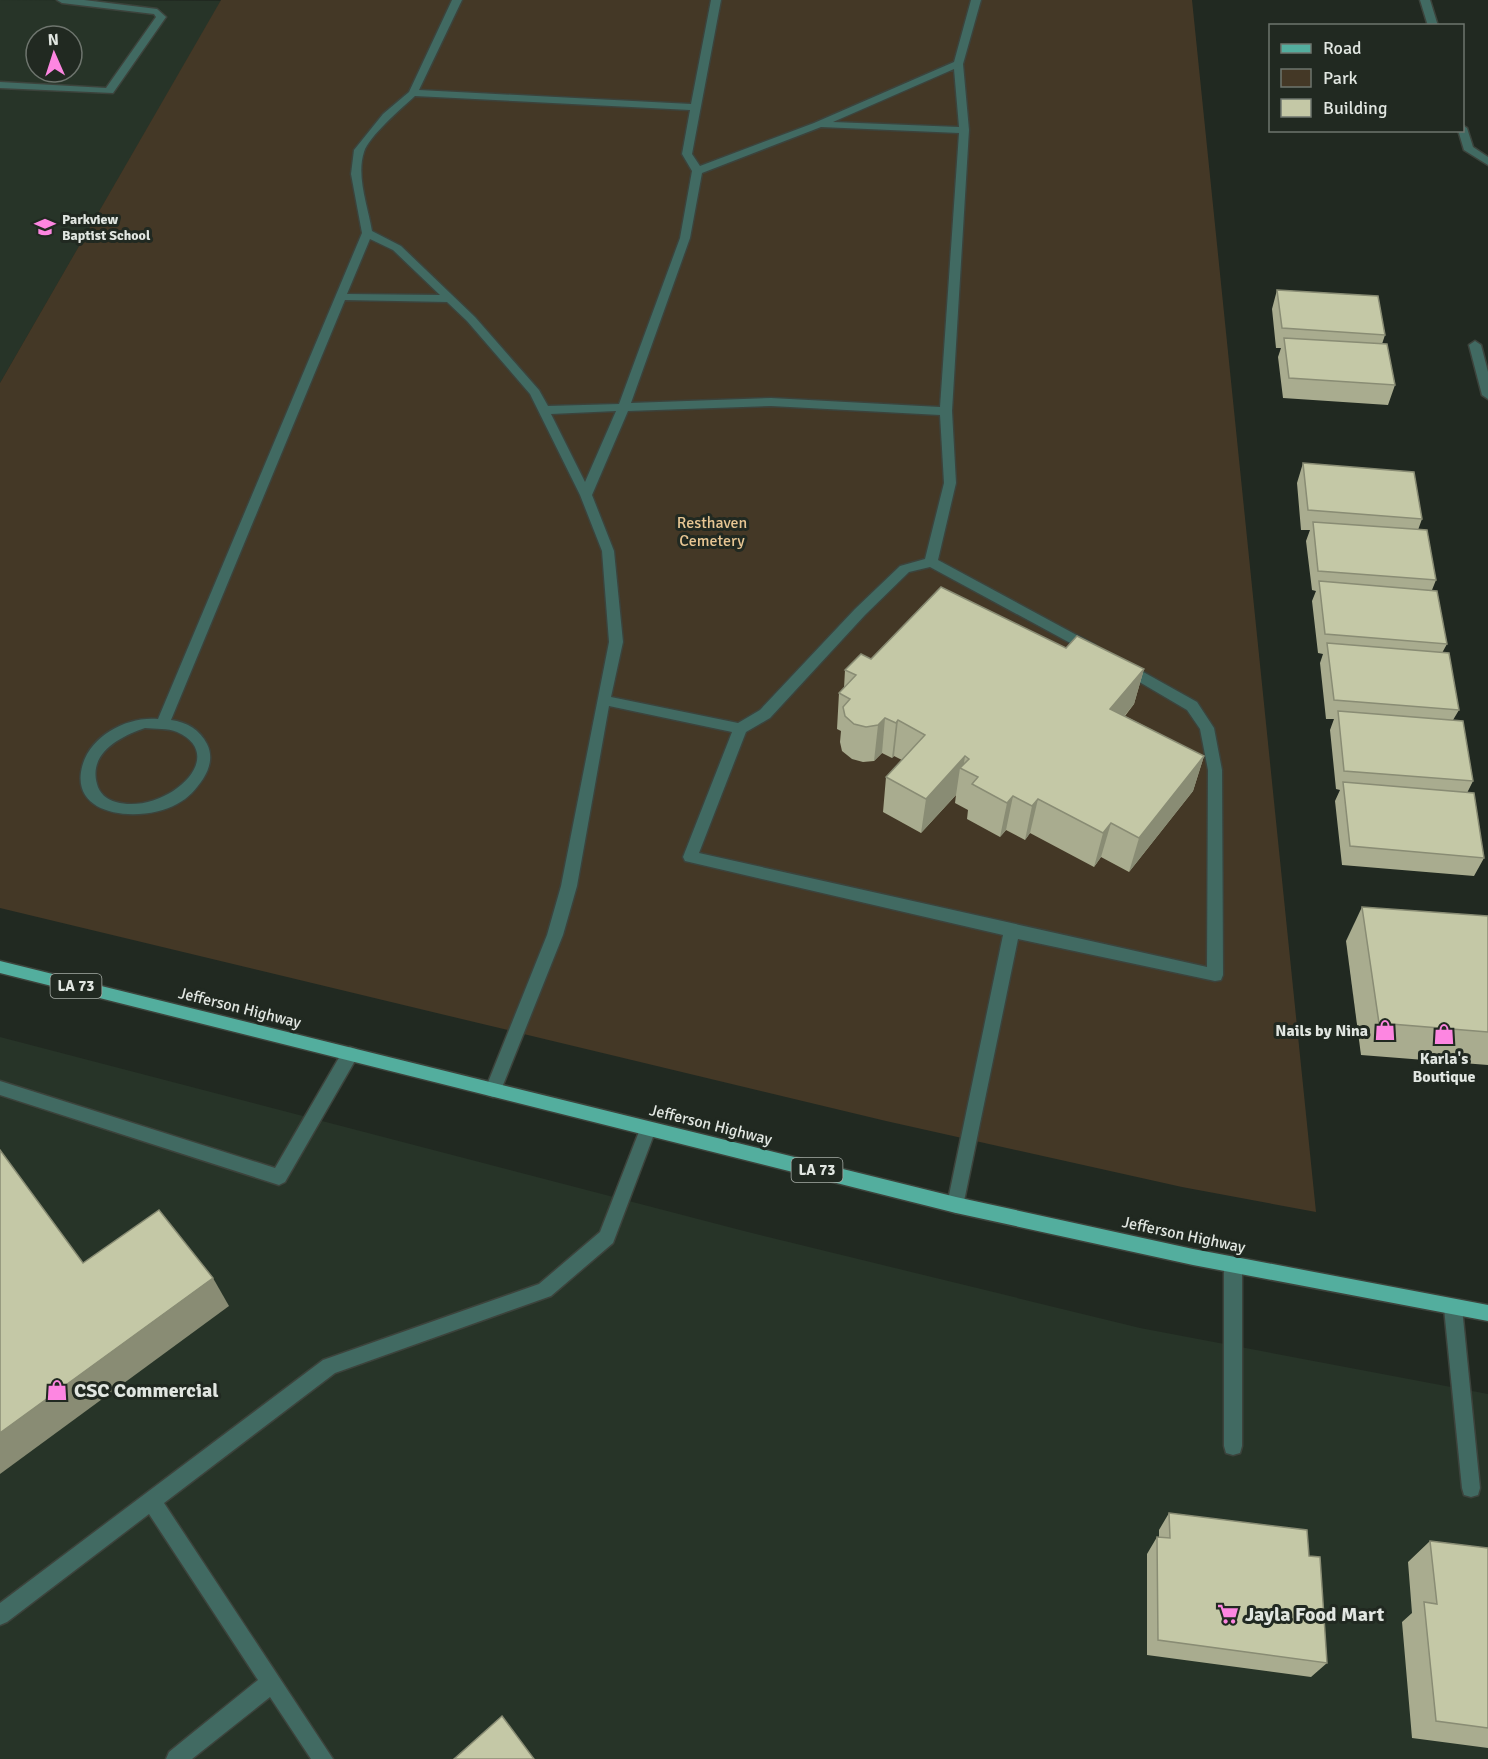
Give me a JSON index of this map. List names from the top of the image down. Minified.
{"streets":{"main road":["LA 73","Jefferson Highway"]},"parks":["Resthaven Cemetery"],"places":{"school or university":["Parkview Baptist School"],"shop":["Nails by Nina","Karla's Boutique","CSC Commercial"],"supermarket":["Jayla Food Mart"]},"legend":["Road","Park","Building"],"north":"top"}
